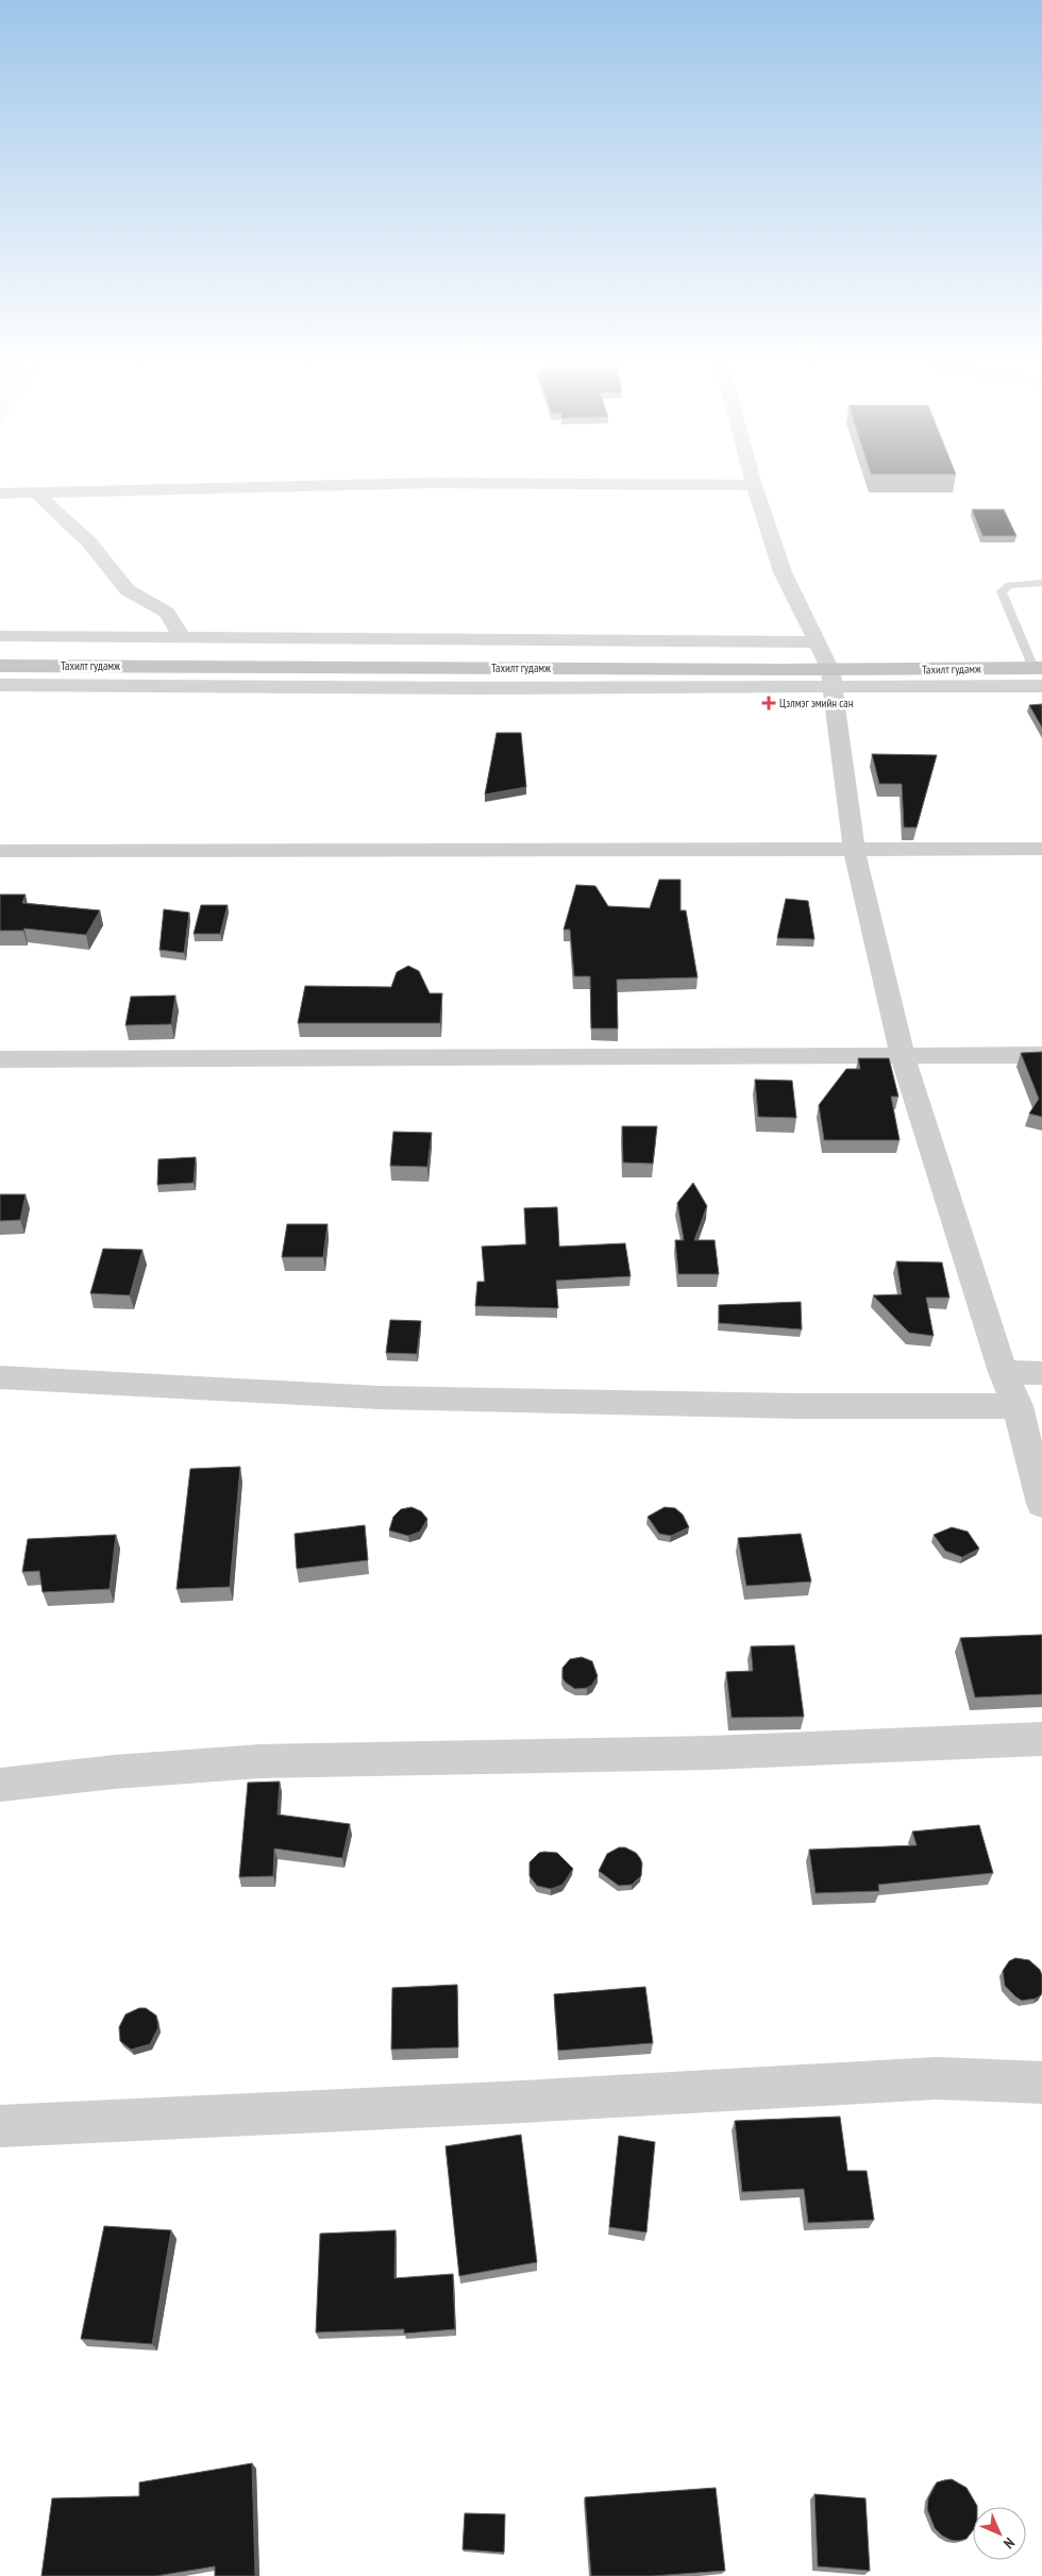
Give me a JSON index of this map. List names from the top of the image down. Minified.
{"streets":{"main road":["Тахилт гудамж"]},"places":{"health":["Цэлмэг эмийн сан"]},"north":"bottom right"}
